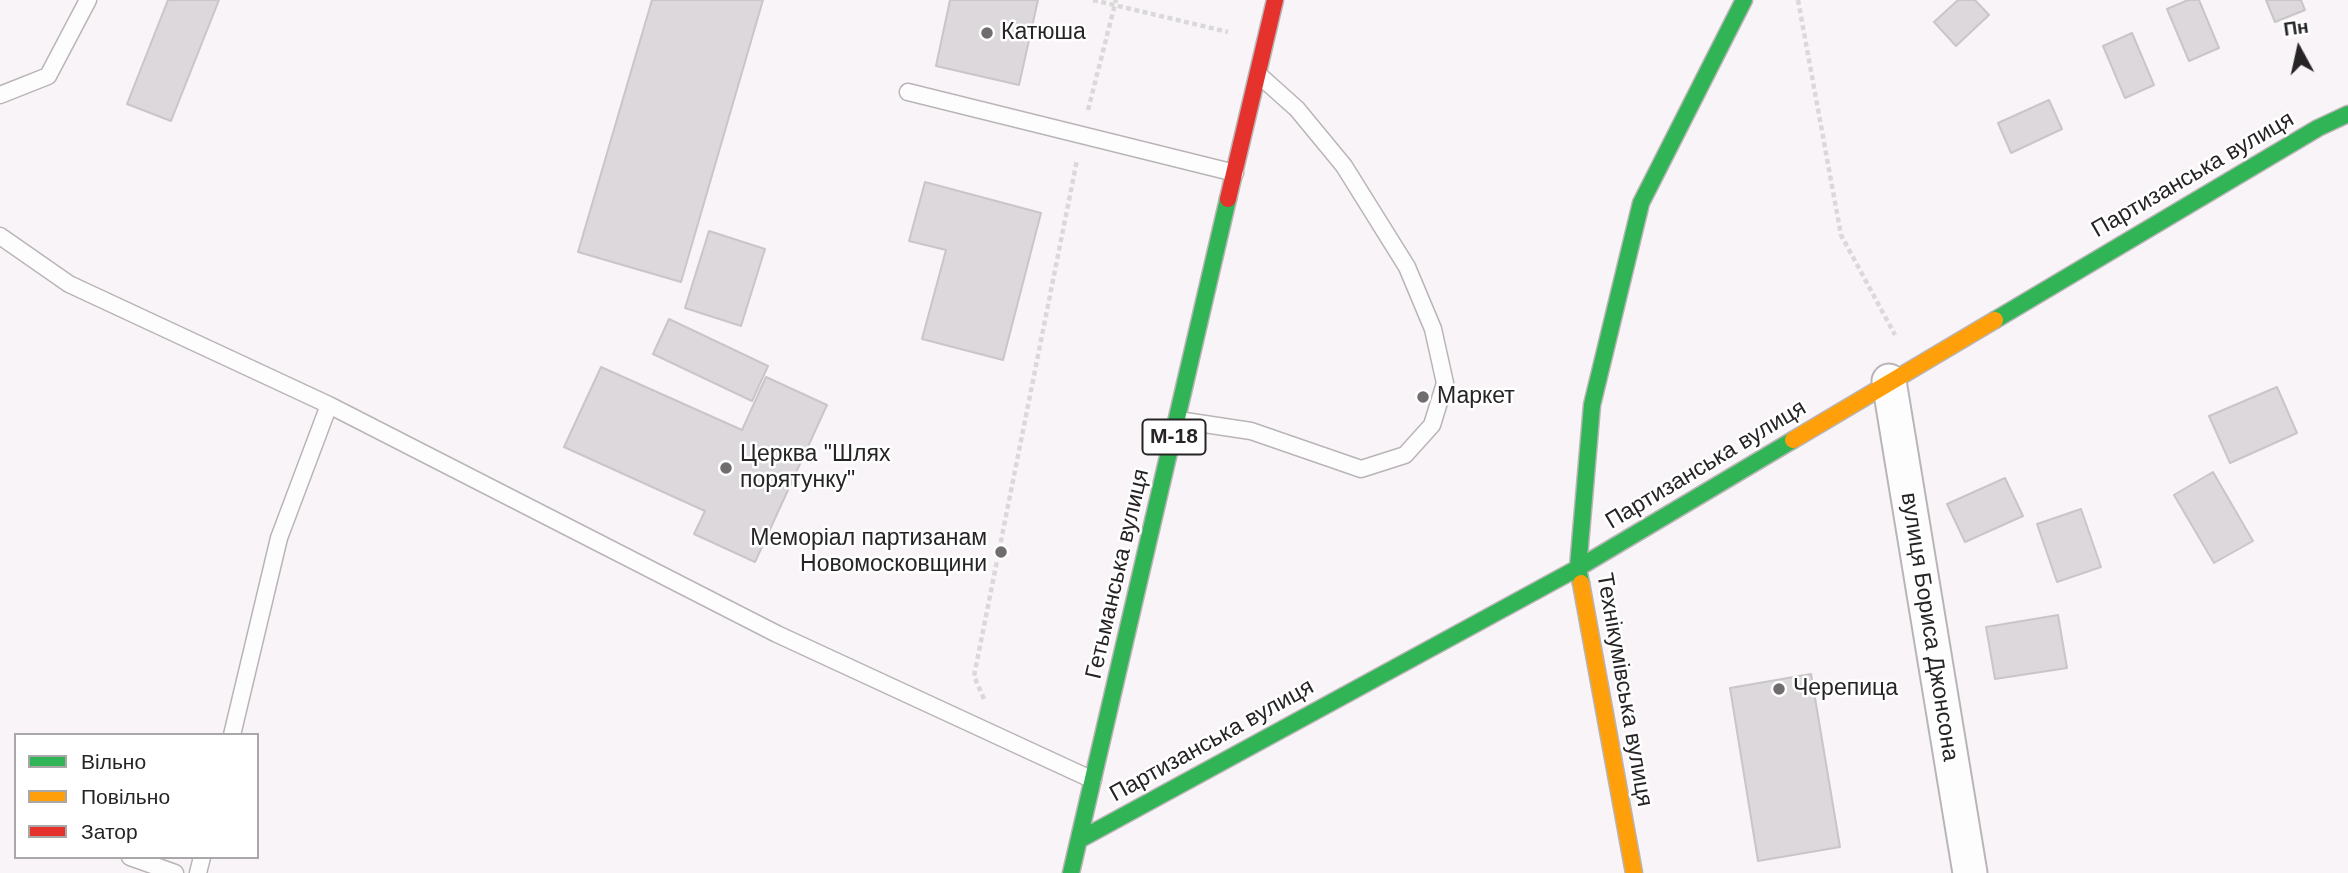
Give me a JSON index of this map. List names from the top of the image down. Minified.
{"streets":{"main road":["Партизанська вулиця","М-18","Гетьманська вулиця","Технікумівська вулиця"],"street":["вулиця Бориса Джонсона"]},"crossings":[["Партизанська вулиця","Гетьманська вулиця"],["Партизанська вулиця","вулиця Бориса Джонсона"],["Партизанська вулиця","Технікумівська вулиця"]],"places":["Катюша","Маркет","Церква \"Шлях порятунку\"","Меморіал партизанам Новомосковщини","Черепица"],"legend":["Вільно","Повільно","Затор"],"north":"top"}
